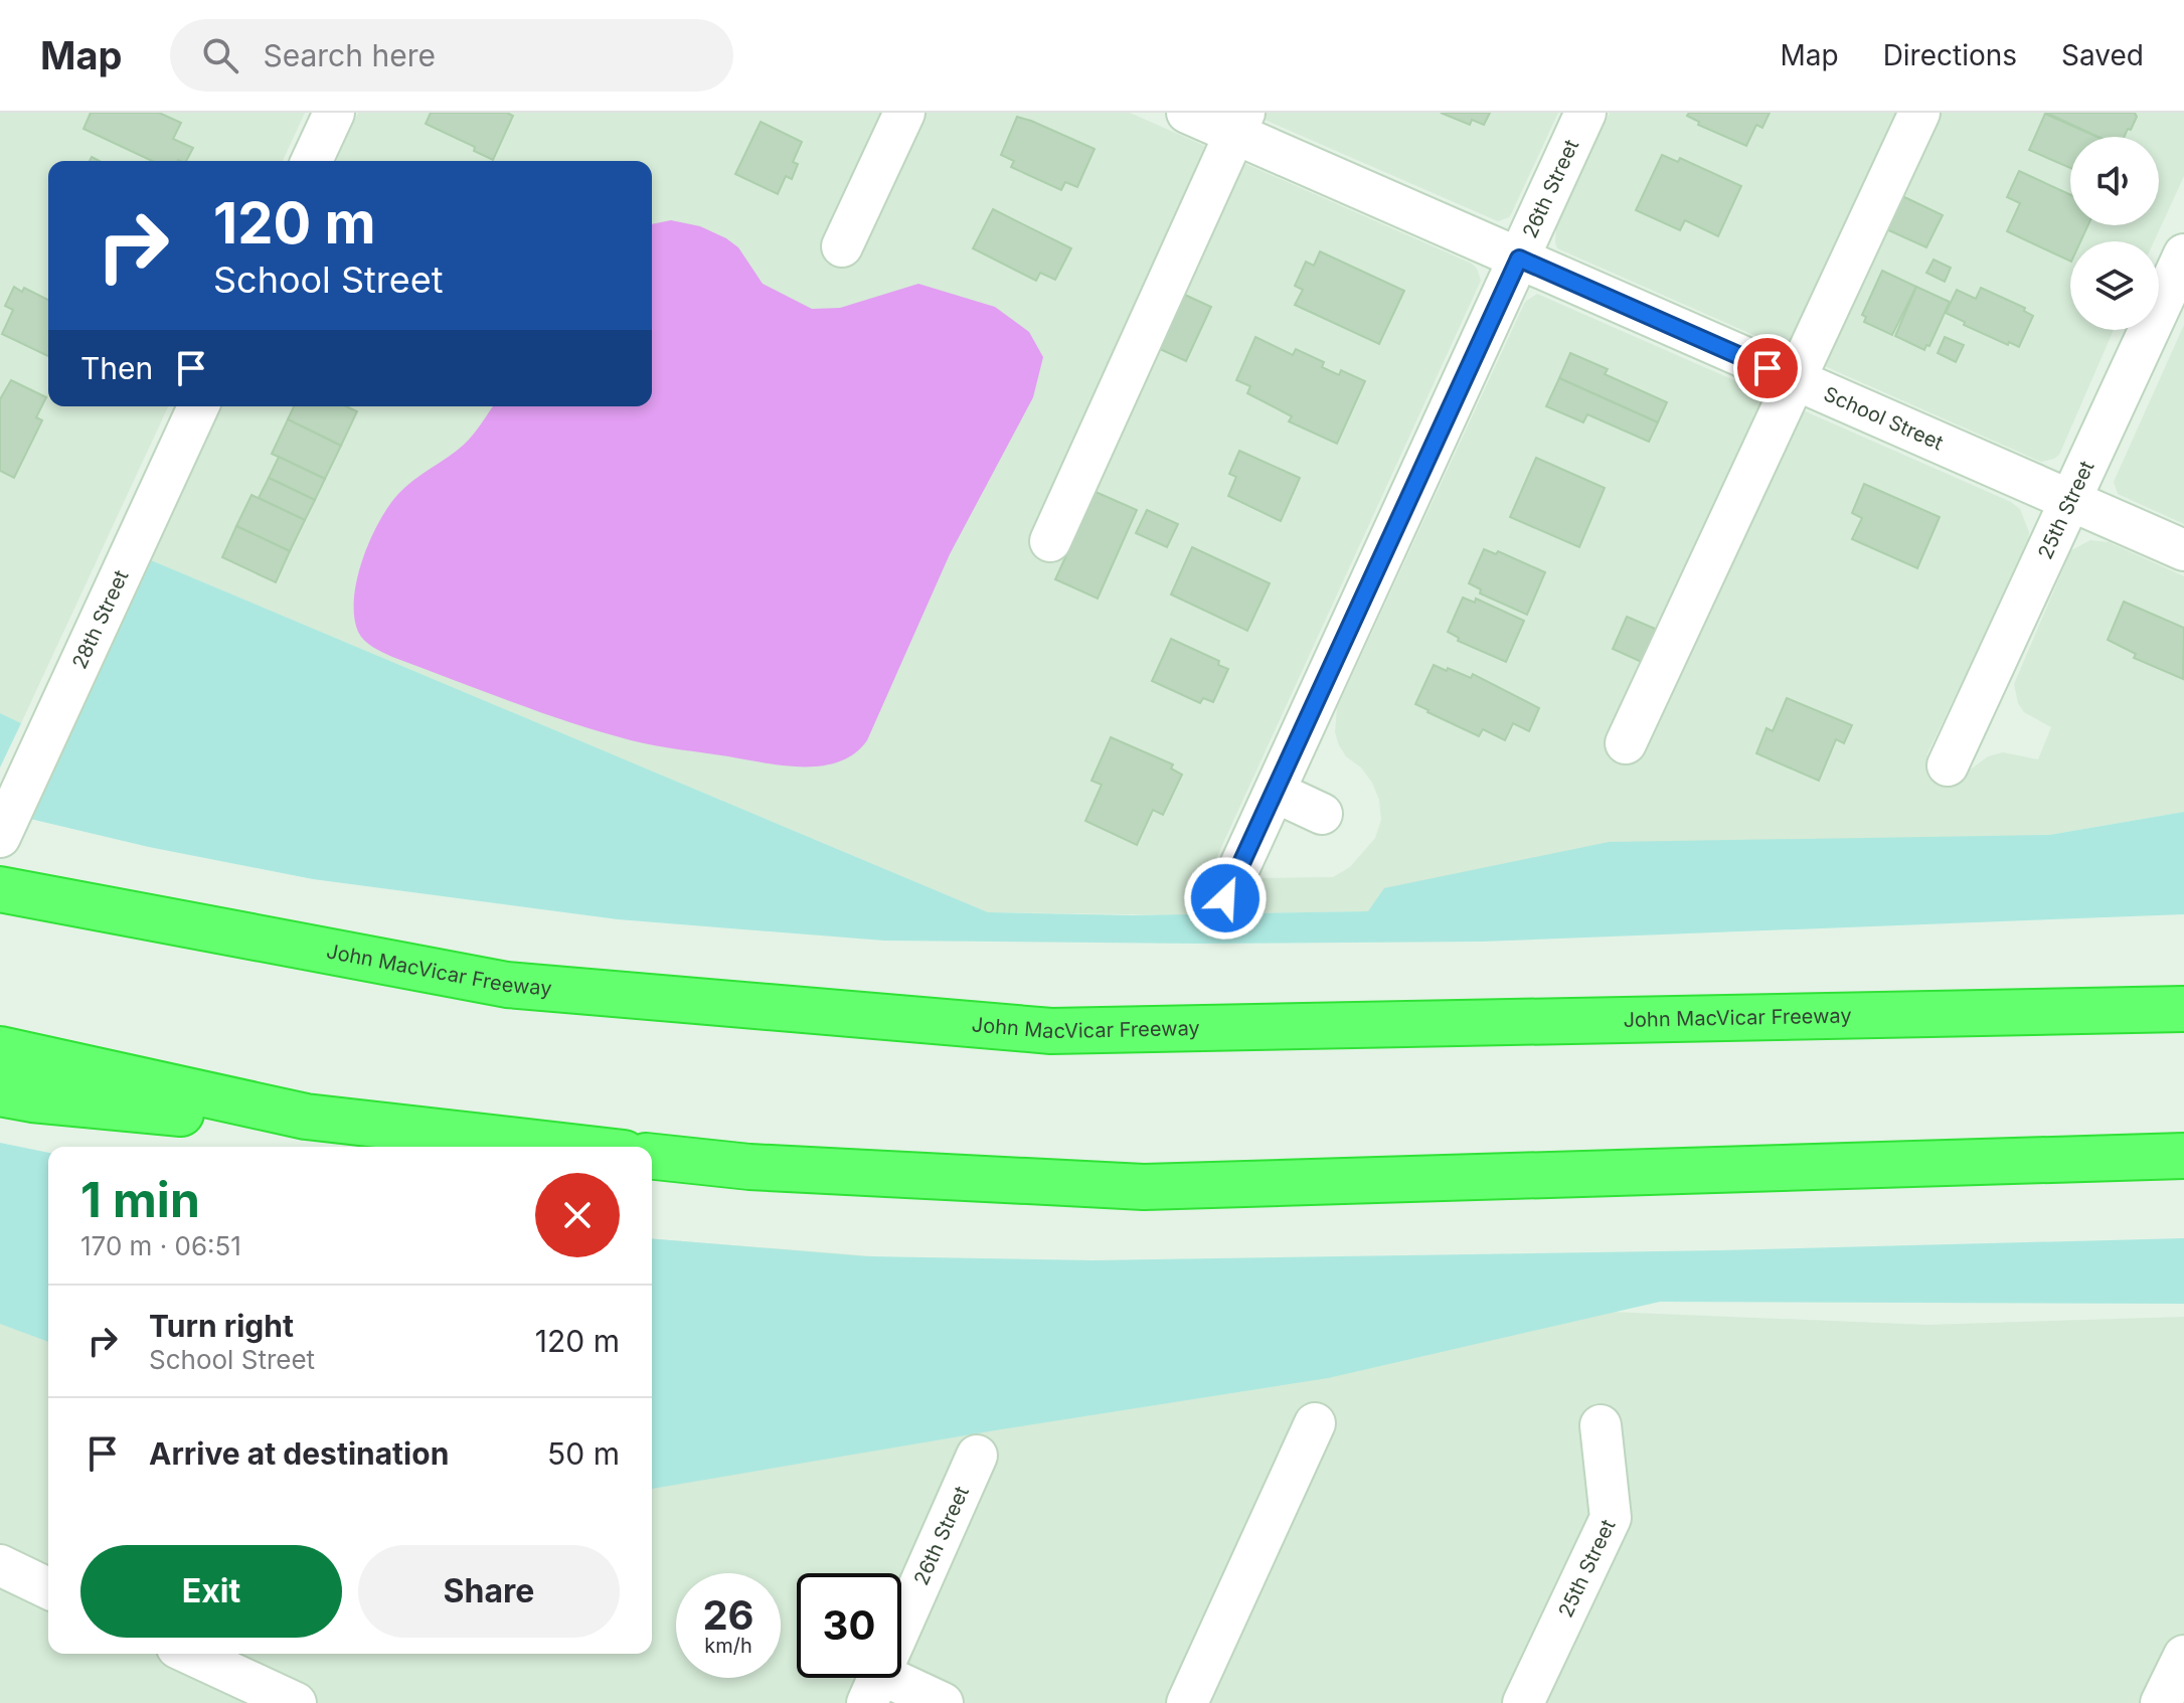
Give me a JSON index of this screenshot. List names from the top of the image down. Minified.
{"streets":{"highway":["John MacVicar Freeway"],"street":["26th Street","School Street","25th Street","28th Street"]},"crossings":[["26th Street","School Street"],["School Street","25th Street"]],"page":{"header":"Map","search":"Search here","nav":["Map","Directions","Saved"],"turn":["120 m","School Street"],"then":"Then","heading":["1 min","170 m · 06:51"],"list":[{"name":"Turn right","note":"School Street","value":"120 m"},{"name":"Arrive at destination","value":"50 m"}],"buttons":["Exit","Share"],"speed":"26 km/h","limit":"30"}}
